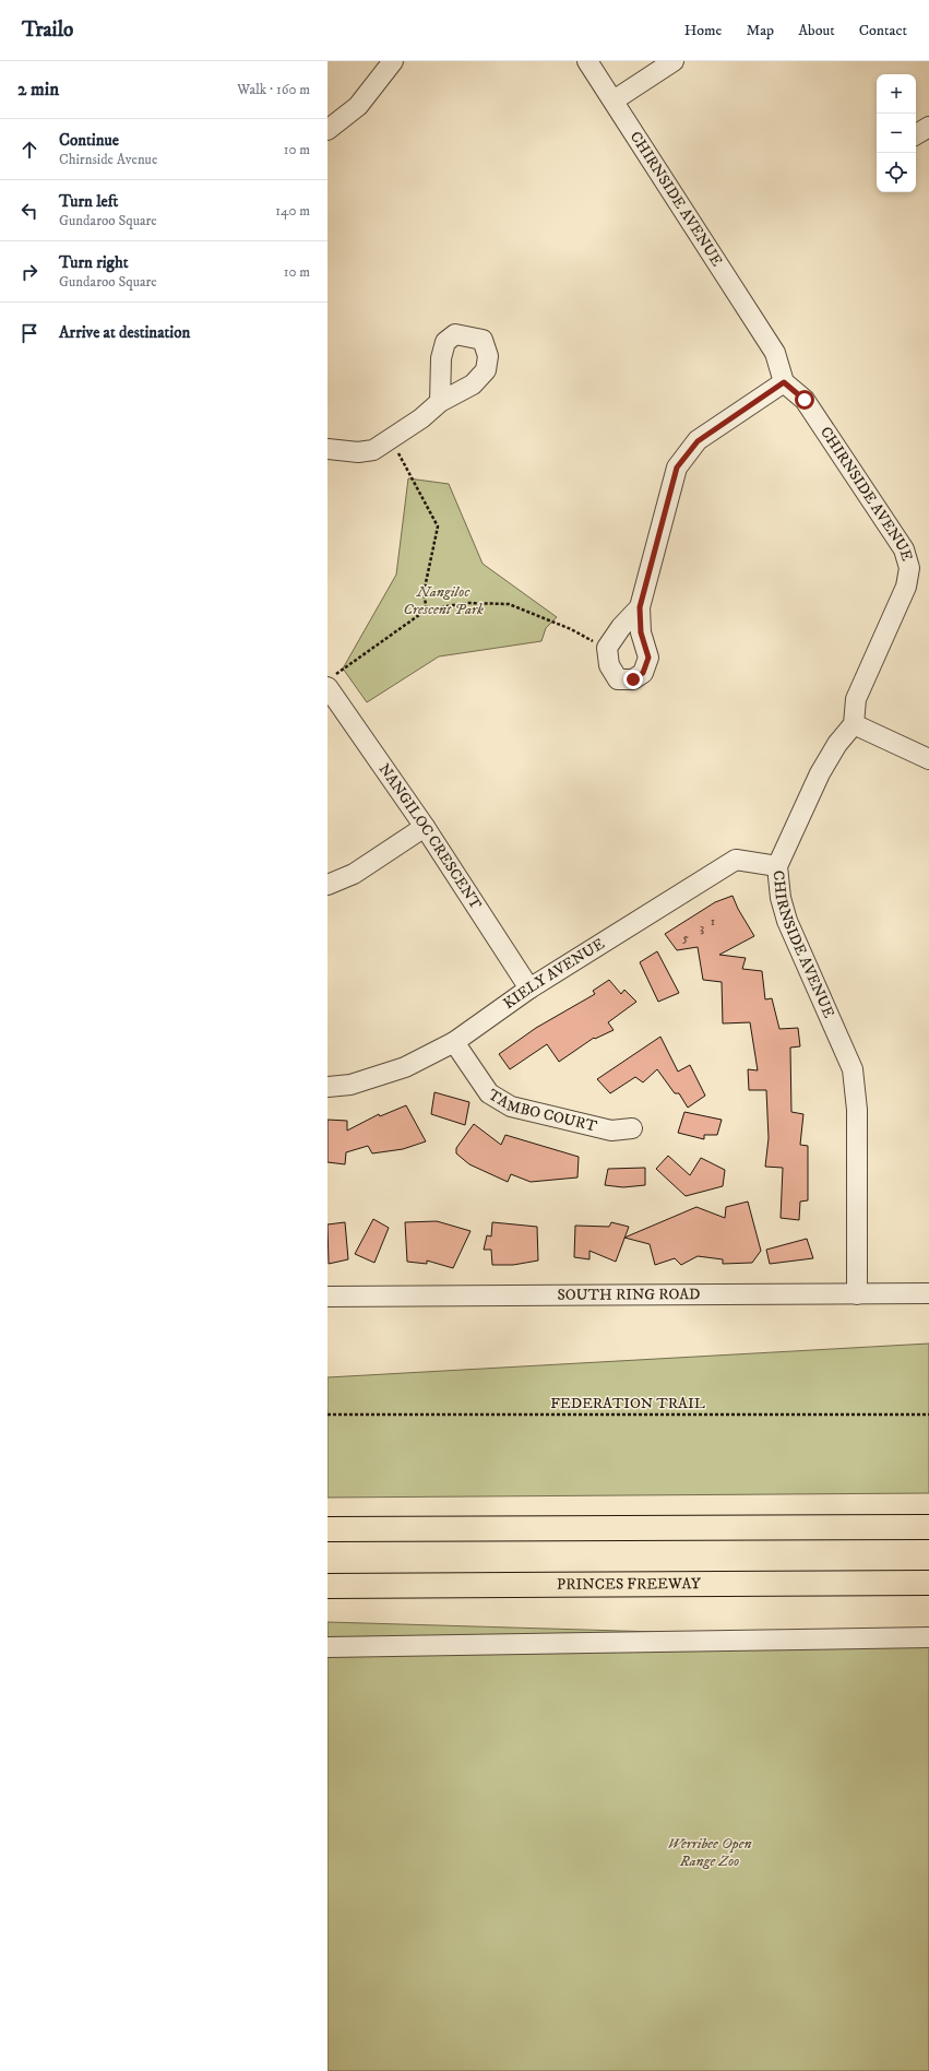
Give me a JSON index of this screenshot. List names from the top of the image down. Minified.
{"streets":{"highway":["PRINCES FREEWAY"],"street":["CHIRNSIDE AVENUE","NANGILOC CRESCENT","KIELY AVENUE","TAMBO COURT","SOUTH RING ROAD"],"path":["FEDERATION TRAIL"]},"crossings":[["CHIRNSIDE AVENUE","KIELY AVENUE"],["CHIRNSIDE AVENUE","SOUTH RING ROAD"],["NANGILOC CRESCENT","KIELY AVENUE"],["KIELY AVENUE","TAMBO COURT"]],"parks":["Nangiloc Crescent Park","Werribee Open Range Zoo"],"house_numbers":["1","3","5"],"page":{"header":"Trailo","nav":["Home","Map","About","Contact"],"heading":["2 min","Walk · 160 m"],"map_buttons":["+","−"],"list":[["Continue","Chirnside Avenue","10 m"],["Turn left","Gundaroo Square","140 m"],["Turn right","Gundaroo Square","10 m"],"Arrive at destination"]}}
